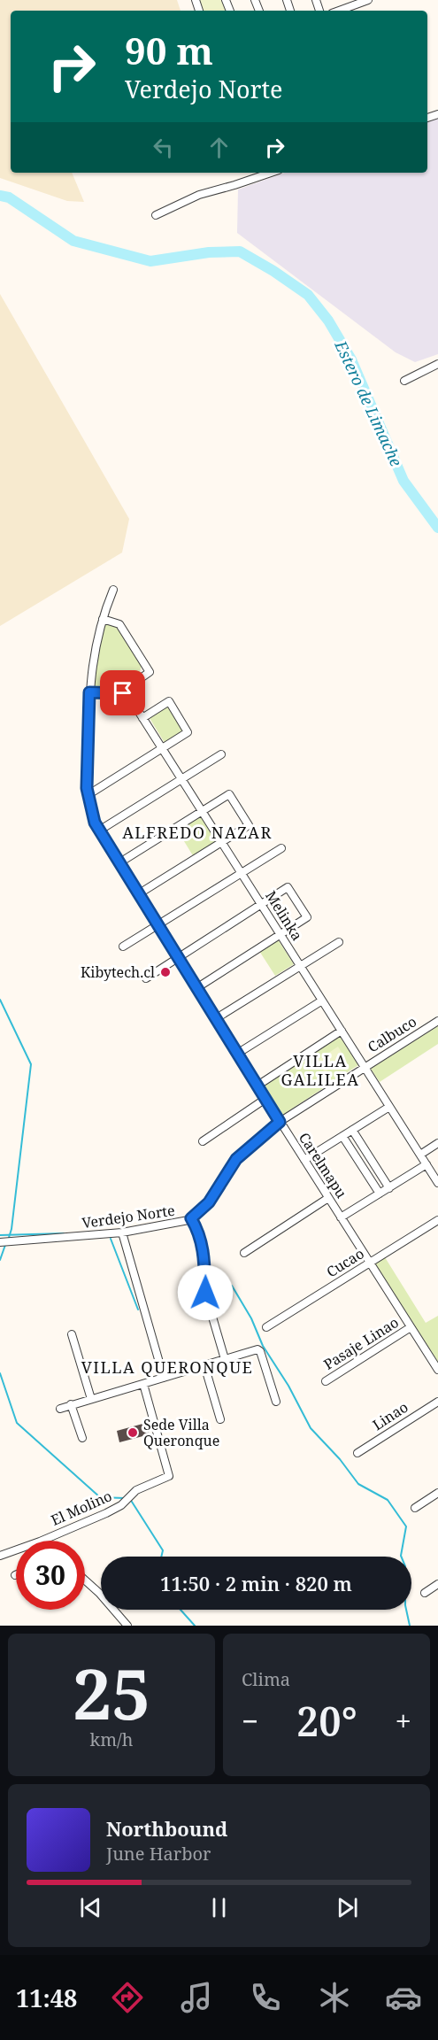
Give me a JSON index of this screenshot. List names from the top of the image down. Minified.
{"streets":{"street":["Melinka","Calbuco","Carelmapu","Verdejo Norte","Cucao","Pasaje Linao","Linao","El Molino"]},"crossings":[["Melinka","Calbuco"],["Calbuco","Carelmapu"],["Calbuco","Verdejo Norte"],["Carelmapu","Verdejo Norte"],["Carelmapu","Cucao"],["Carelmapu","Pasaje Linao"]],"districts":["ALFREDO NAZAR","VILLA GALILEA","VILLA QUERONQUE"],"water":["Estero de Limache"],"places":["Kibytech.cl","Sede Villa Queronque"],"page":{"turn":["90 m","Verdejo Norte"],"limit":"30","trip":"11:50 · 2 min · 820 m","tile":[["25","km/h"],"Clima"],"heat":["−","20°","+"],"song":["Northbound","June Harbor"],"tabs":"11:48"}}
